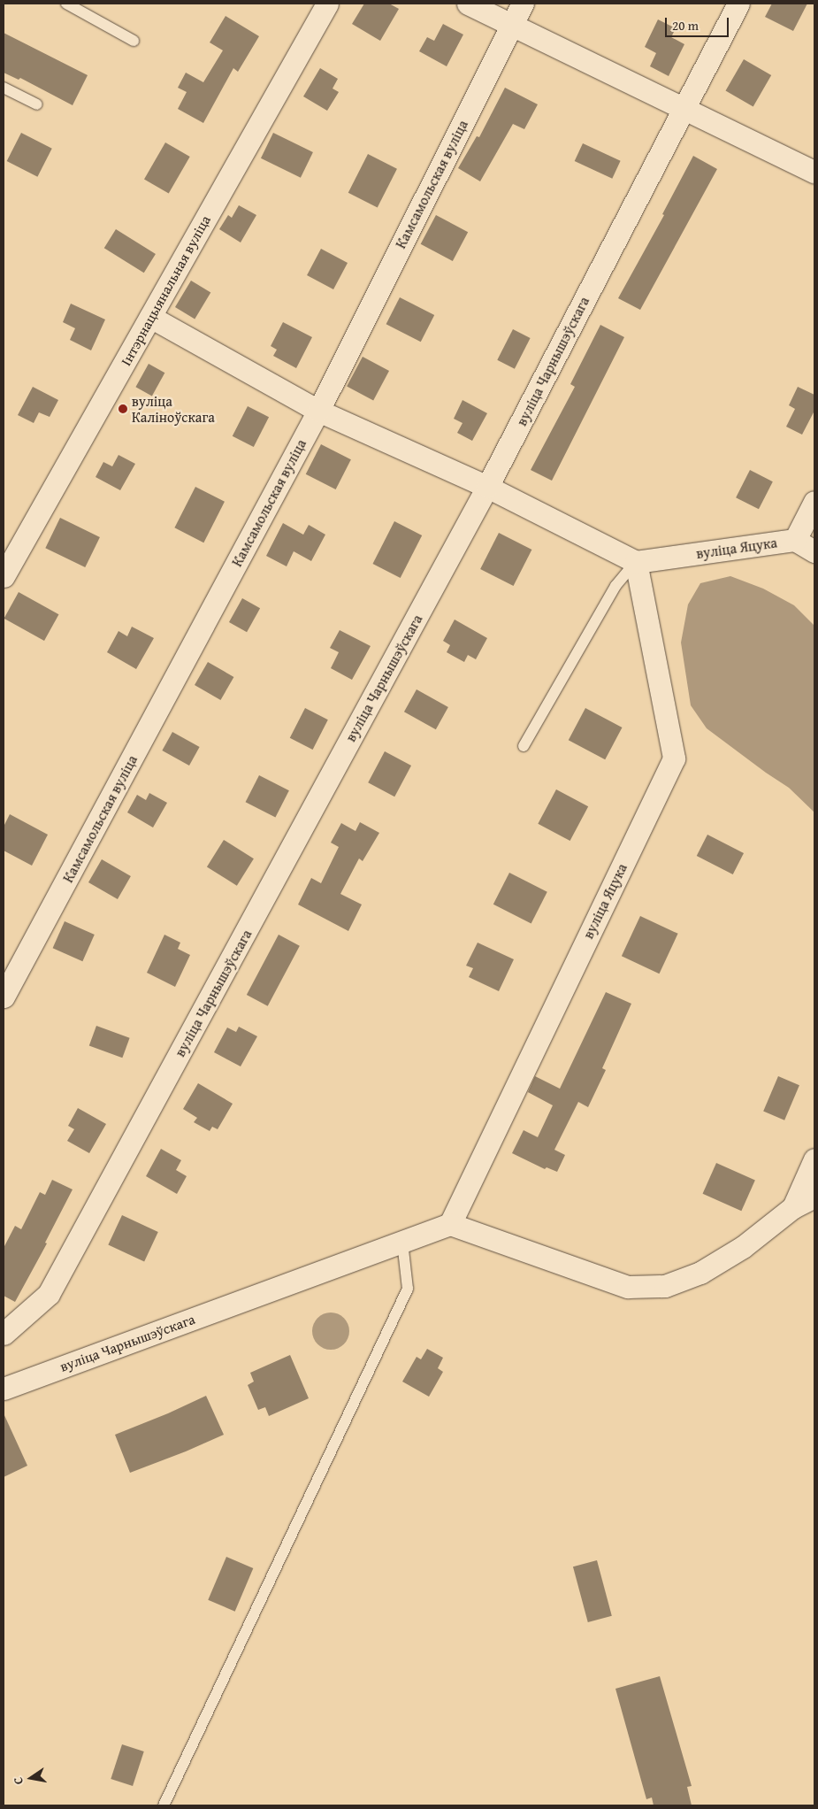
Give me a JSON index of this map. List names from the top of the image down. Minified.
{"streets":{"street":["Камсамольская вуліца","Інтэрнацыянальная вуліца","вуліца Чарнышэўскага","вуліца Яцука"]},"crossings":[["вуліца Чарнышэўскага","вуліца Яцука"]],"places":["вуліца Каліноўскага"],"scale_bar":"20 m","north":"left"}
